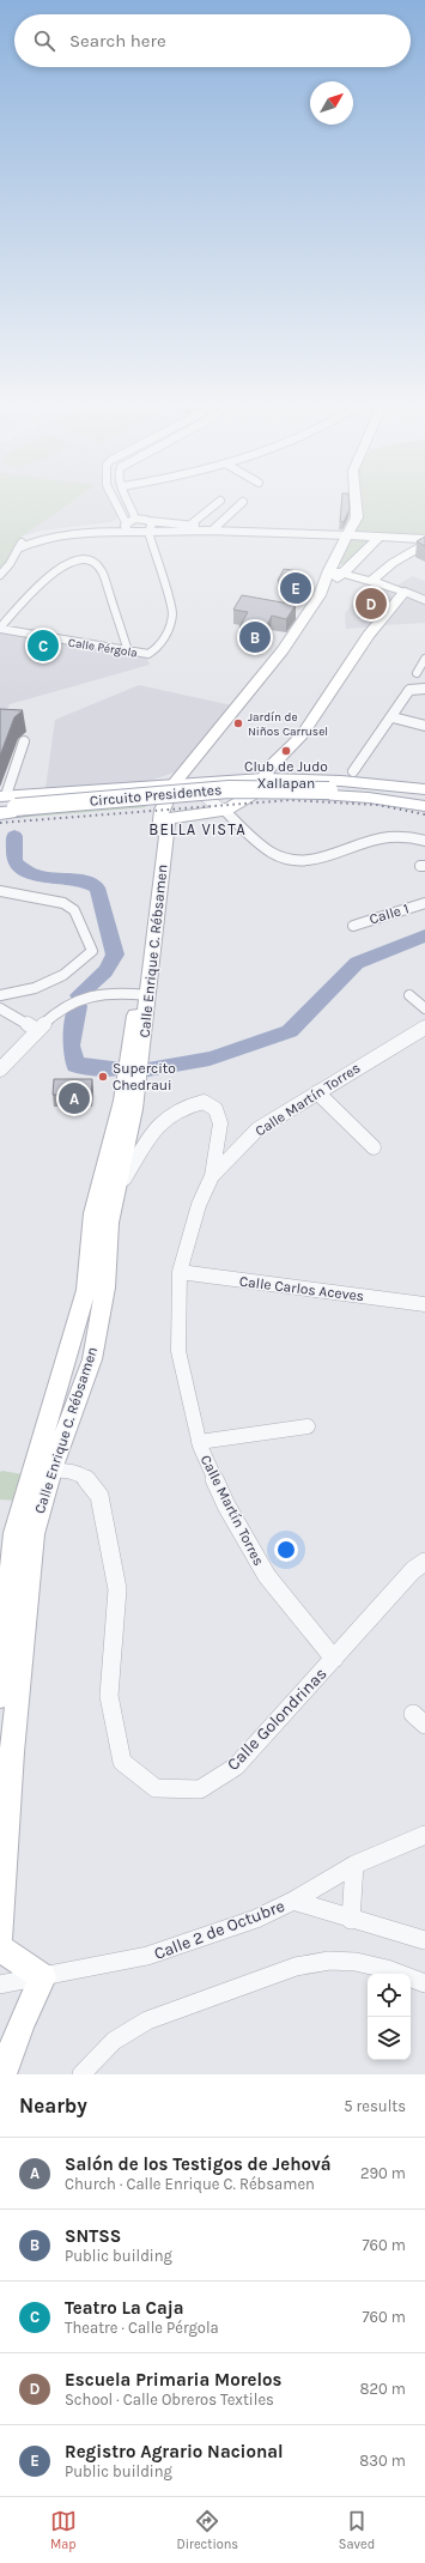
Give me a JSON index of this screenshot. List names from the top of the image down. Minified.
{"streets":{"main road":["Circuito Presidentes","Calle Enrique C. Rébsamen"],"street":["Calle Pérgola","Calle 1","Calle Martín Torres","Calle Carlos Aceves","Calle Golondrinas","Calle 2 de Octubre"]},"crossings":[["Calle Enrique C. Rébsamen","Calle Golondrinas"],["Calle Martín Torres","Calle Carlos Aceves"],["Calle Martín Torres","Calle Golondrinas"]],"districts":["BELLA VISTA"],"places":["Jardín de Niños Carrusel","Club de Judo Xallapan","Supercito Chedraui"],"north":"top right","page":{"search":"Search here","pins":["E","D","B","C","A"],"heading":["Nearby","5 results"],"list":[{"mark":"A","name":"Salón de los Testigos de Jehová","note":"Church · Calle Enrique C. Rébsamen","value":"290 m"},{"mark":"B","name":"SNTSS","note":"Public building","value":"760 m"},{"mark":"C","name":"Teatro La Caja","note":"Theatre · Calle Pérgola","value":"760 m"},{"mark":"D","name":"Escuela Primaria Morelos","note":"School · Calle Obreros Textiles","value":"820 m"},{"mark":"E","name":"Registro Agrario Nacional","note":"Public building","value":"830 m"}],"nav":["Map","Directions","Saved"]}}
